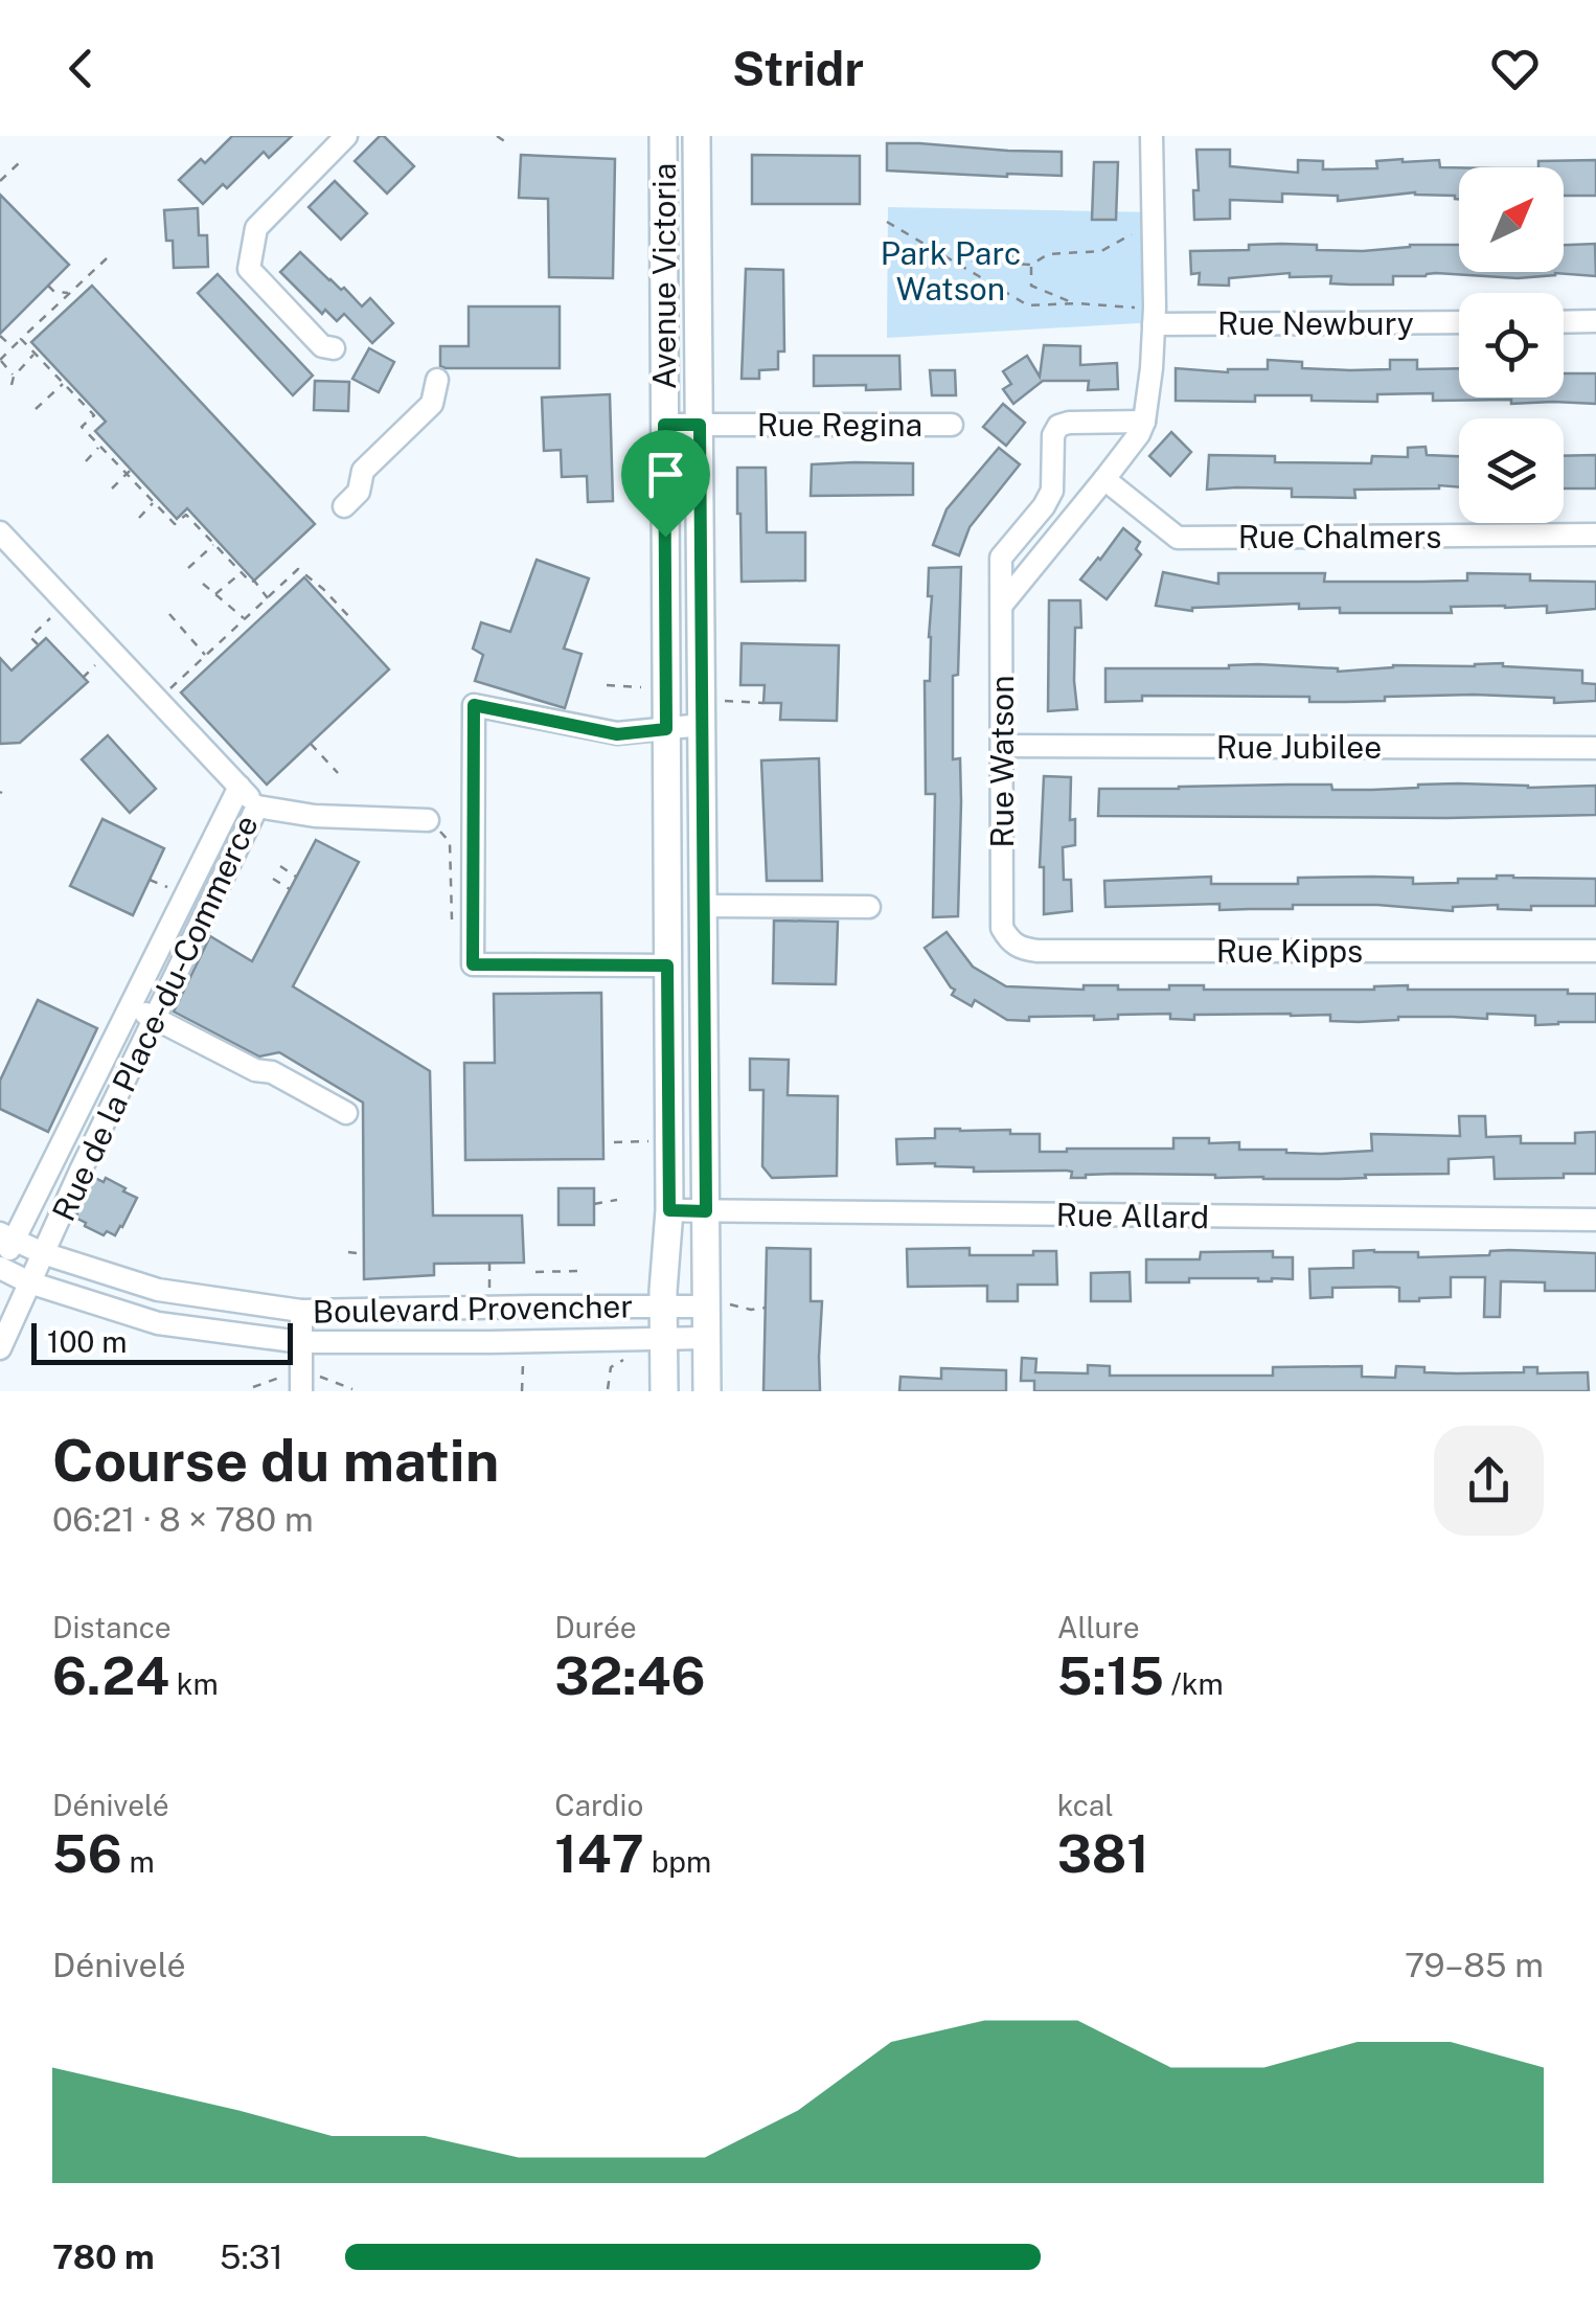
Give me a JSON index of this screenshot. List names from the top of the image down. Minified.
{"streets":{"main road":["Avenue Victoria"],"street":["Rue Newbury","Rue Regina","Rue Chalmers","Rue Jubilee","Rue Watson","Rue Kipps","Rue de la Place-du-Commerce","Rue Allard","Boulevard Provencher"]},"crossings":[["Avenue Victoria","Rue Regina"],["Avenue Victoria","Rue Allard"],["Avenue Victoria","Boulevard Provencher"],["Rue Jubilee","Rue Watson"],["Rue Watson","Rue Kipps"],["Rue de la Place-du-Commerce","Boulevard Provencher"]],"parks":["Park Parc Watson"],"scale_bar":"100 m","north":"top right","page":{"header":"Stridr","scale":"100 m","heading":["Course du matin","06:21 · 8 × 780 m"],"stats":[["Distance","6.24 km"],["Durée","32:46"],["Allure","5:15 /km"],["Dénivelé","56 m"],["Cardio","147 bpm"],["kcal","381"]],"chart":["Dénivelé","79–85 m"],"list":[{"name":"780 m","note":"5:31"}]}}
